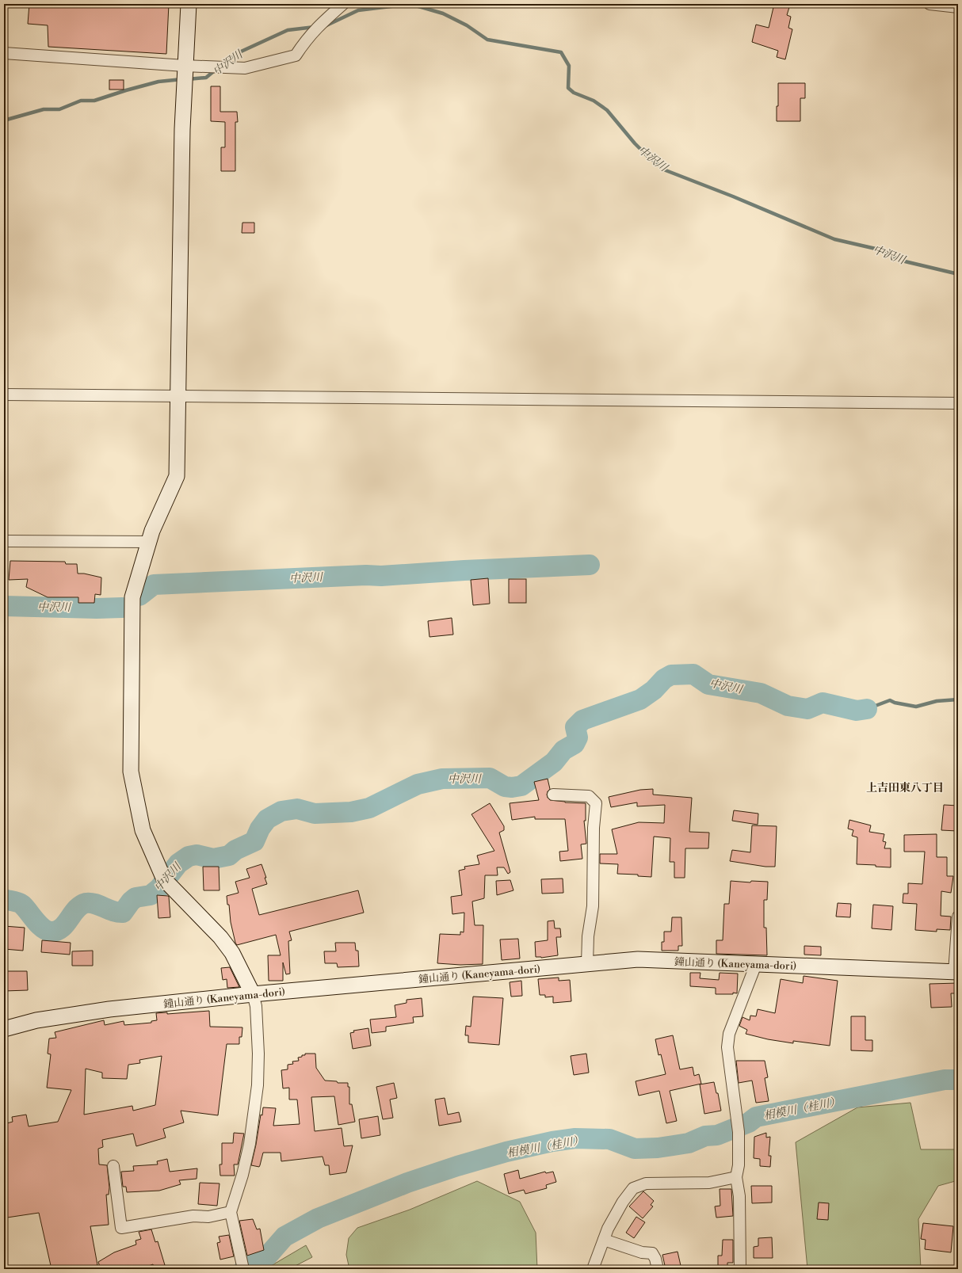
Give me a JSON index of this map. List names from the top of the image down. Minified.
{"streets":{"street":["鐘山通り (Kaneyama-dori)"]},"districts":["上吉田東八丁目"],"water":["中沢川","相模川（桂川）"]}
